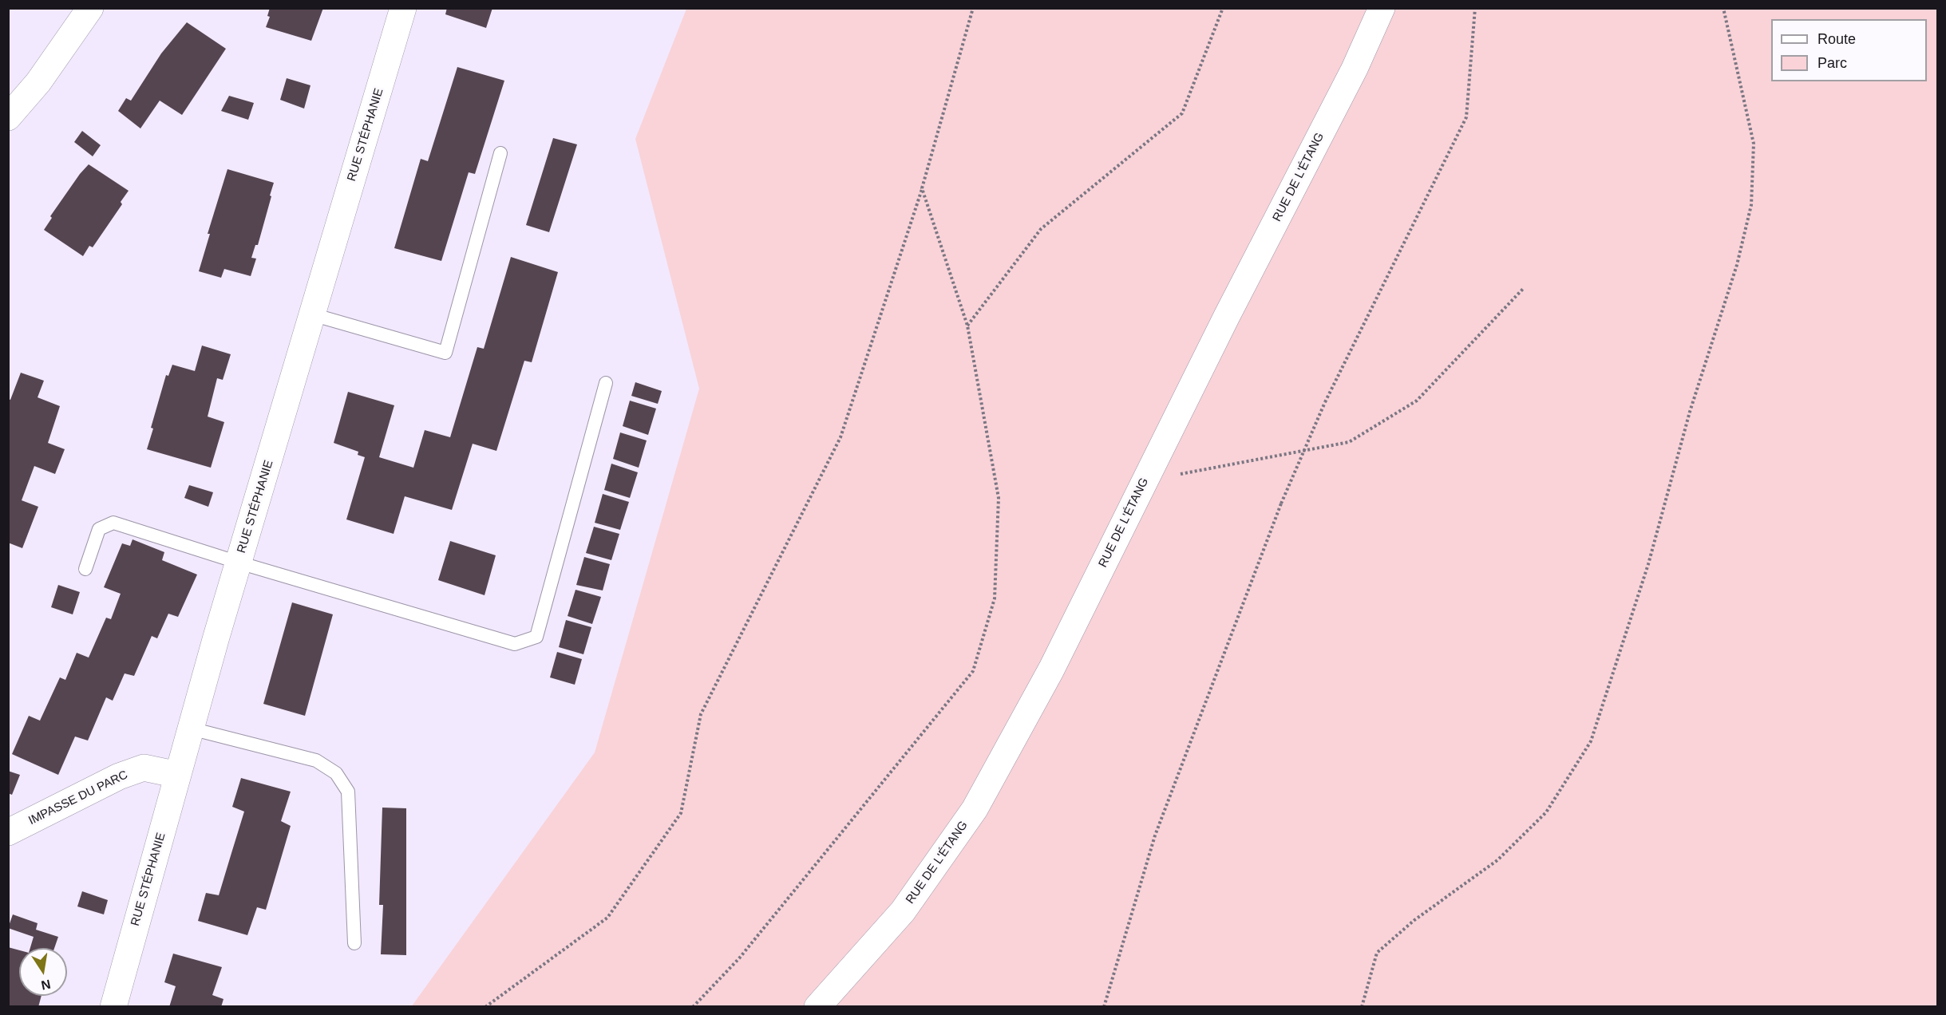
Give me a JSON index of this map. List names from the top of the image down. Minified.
{"streets":{"street":["RUE STÉPHANIE","RUE DE L'ÉTANG","IMPASSE DU PARC"]},"crossings":[["RUE STÉPHANIE","IMPASSE DU PARC"]],"legend":["Route","Parc"],"north":"bottom"}
